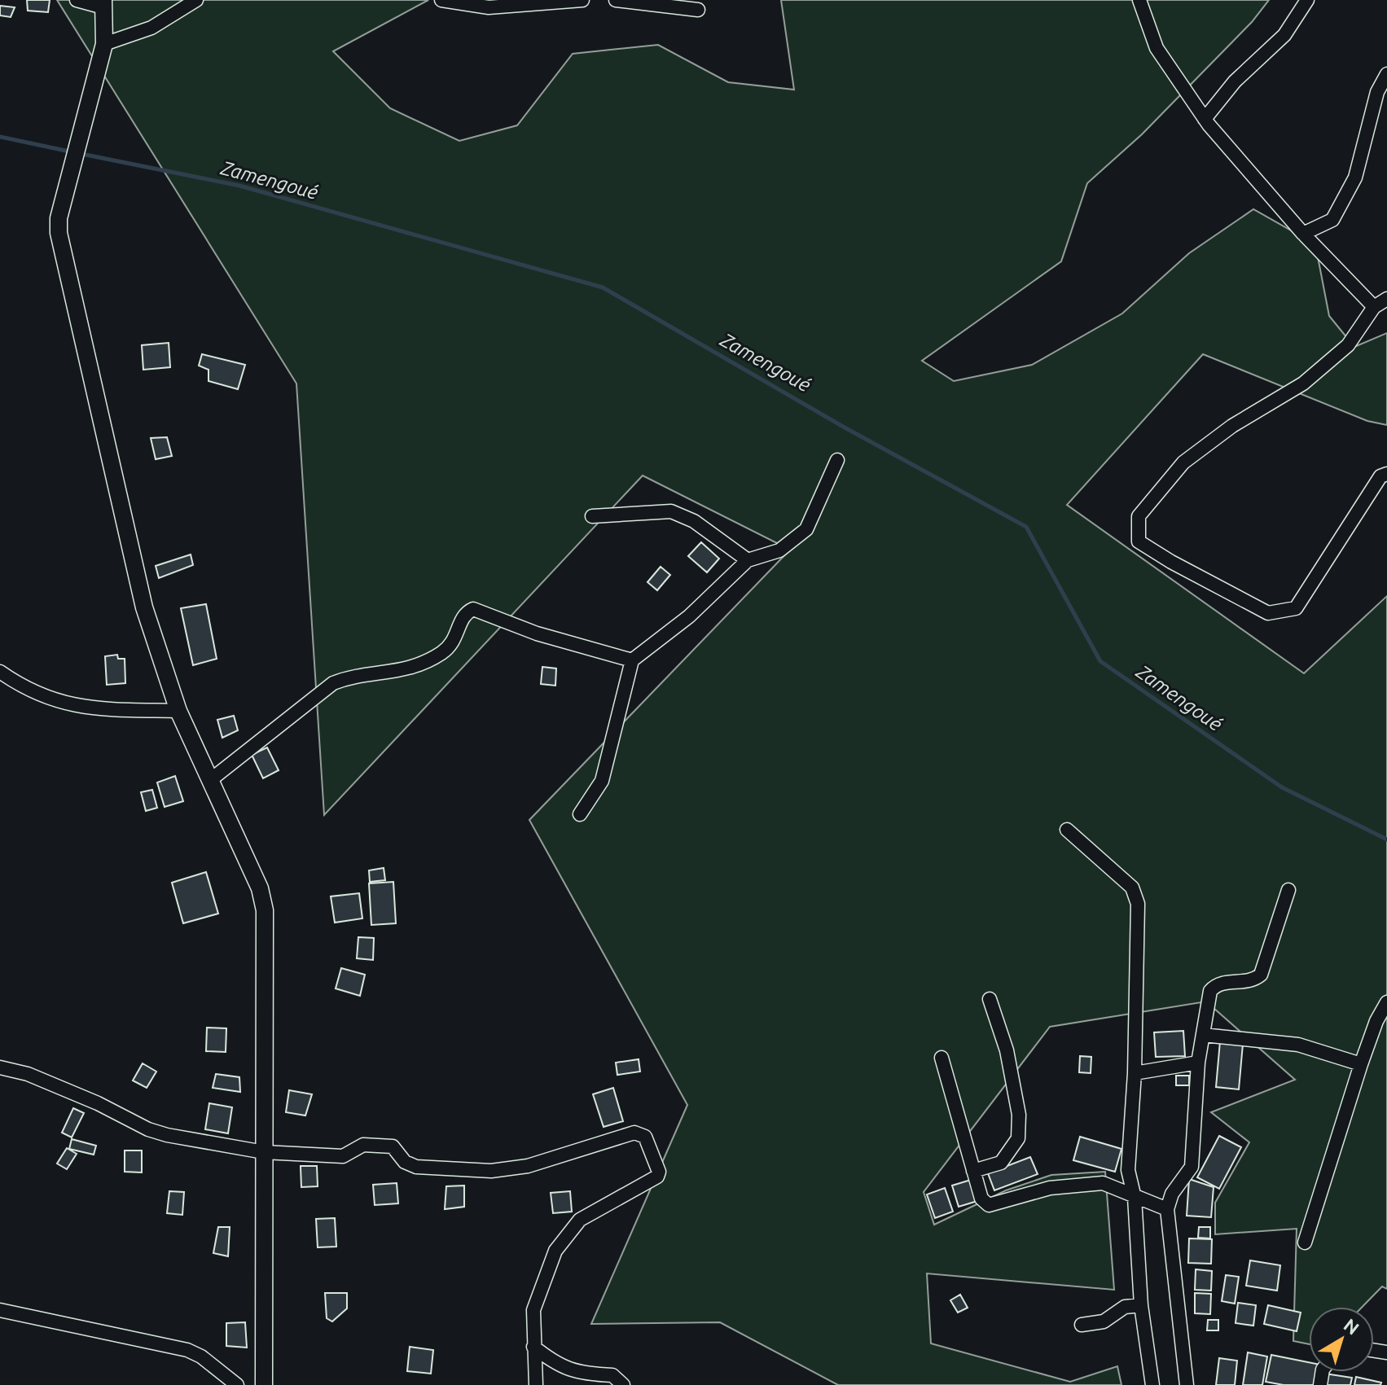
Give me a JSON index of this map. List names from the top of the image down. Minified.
{"water":["Zamengoué"],"north":"top right"}
